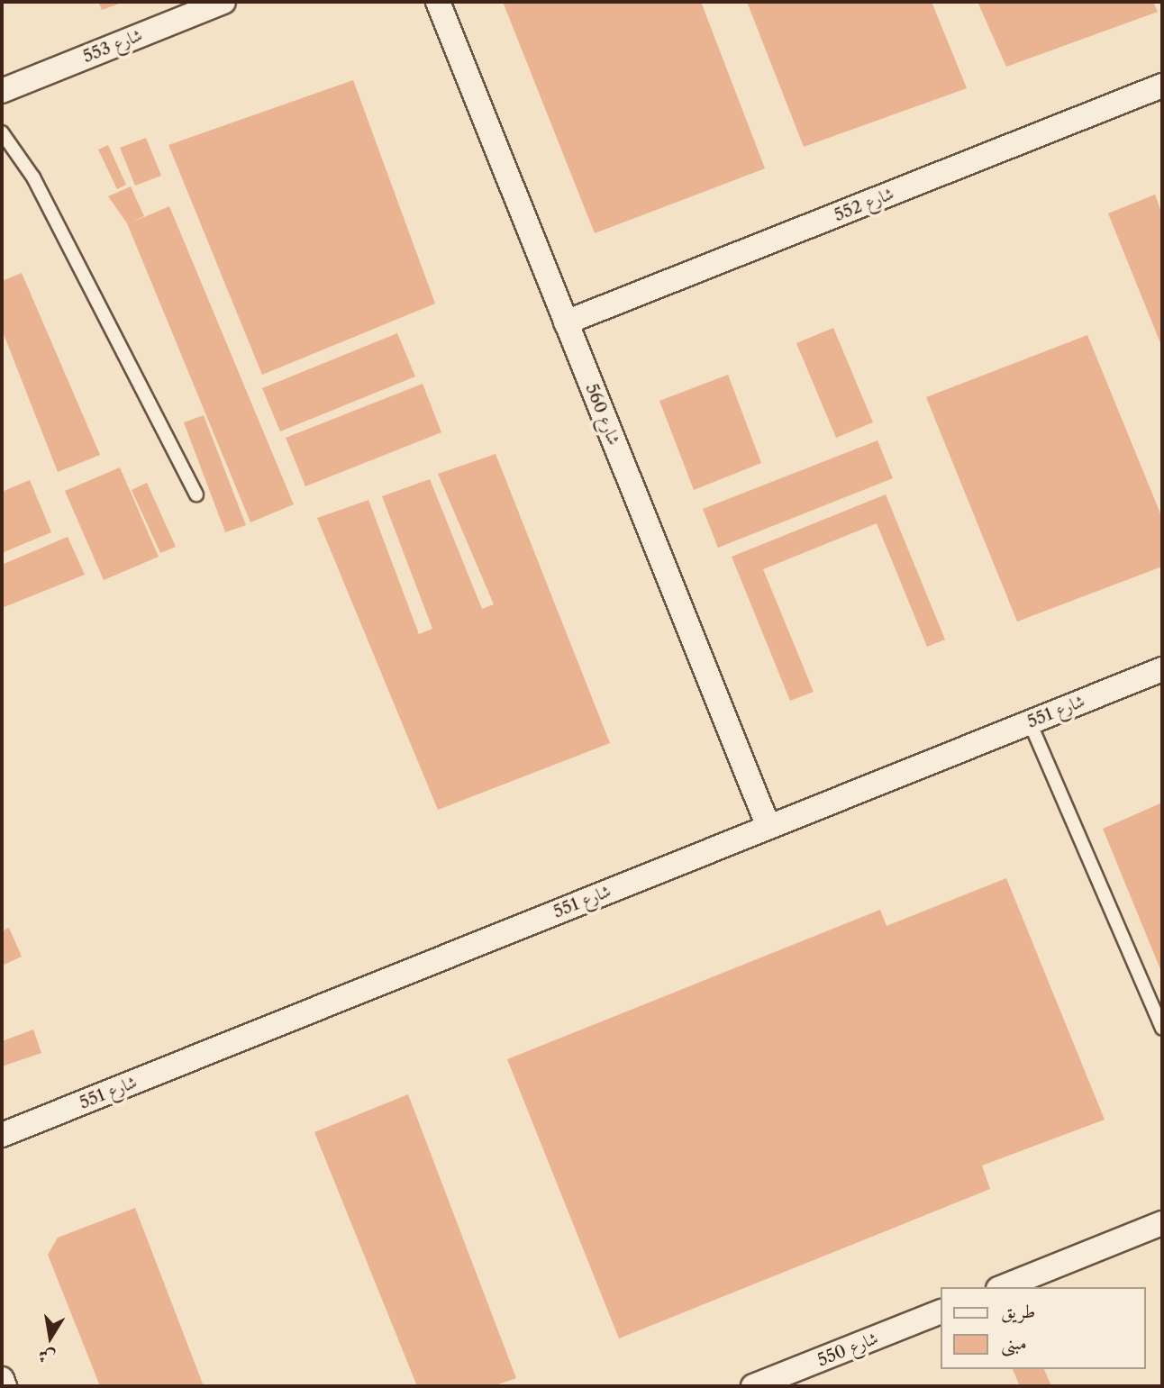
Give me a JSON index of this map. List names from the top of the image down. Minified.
{"streets":{"street":["شارع 553","شارع 552","شارع 560","شارع 551","شارع 550"]},"crossings":[["شارع 552","شارع 560"],["شارع 560","شارع 551"]],"legend":["طريق","مبنى"],"north":"bottom"}
